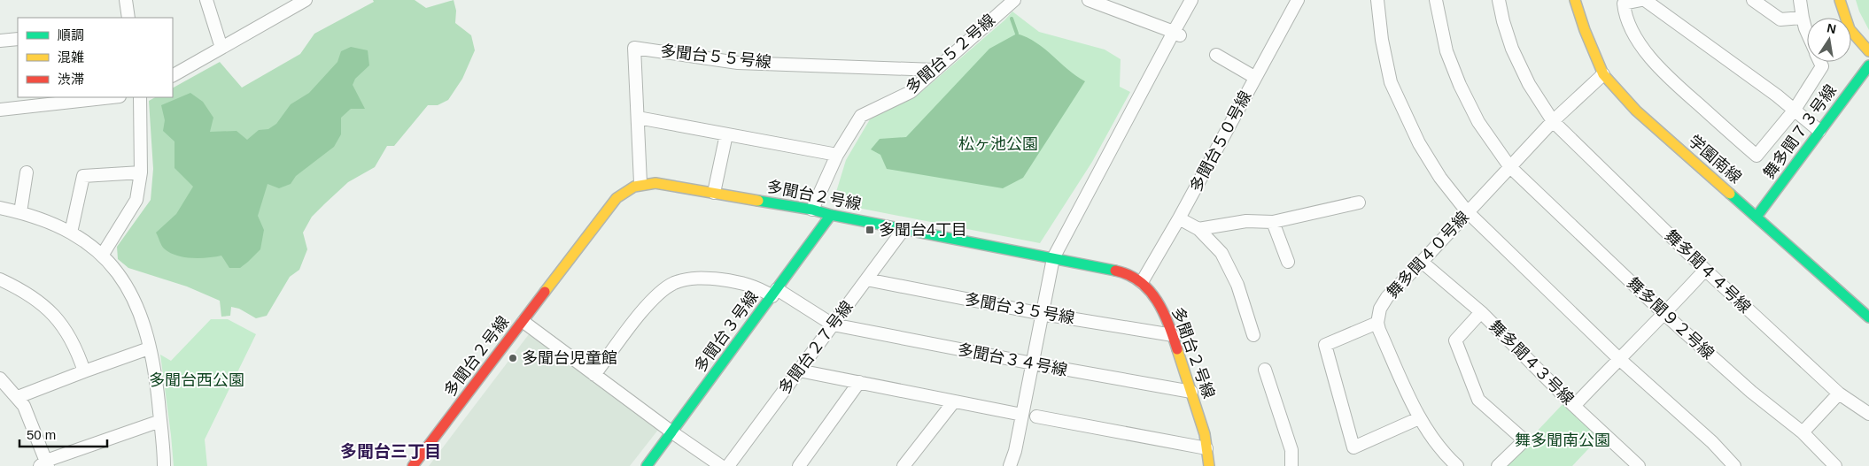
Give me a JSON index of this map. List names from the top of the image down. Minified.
{"streets":{"street":["多聞台５２号線","多聞台５５号線","舞多聞７３号線","多聞台５０号線","学園南線","多聞台２号線","舞多聞４０号線","舞多聞４４号線","多聞台３５号線","舞多聞９２号線","多聞台３号線","多聞台２７号線","多聞台３４号線","舞多聞４３号線"]},"crossings":[["多聞台５２号線","多聞台５５号線"],["多聞台５２号線","多聞台２号線"],["多聞台５５号線","多聞台２号線"],["舞多聞７３号線","学園南線"],["多聞台５０号線","多聞台２号線"],["学園南線","舞多聞４０号線"],["多聞台２号線","多聞台３５号線"],["多聞台２号線","多聞台３号線"],["多聞台２号線","多聞台２７号線"],["多聞台２号線","多聞台３４号線"],["舞多聞４０号線","舞多聞４４号線"],["舞多聞４０号線","舞多聞９２号線"],["舞多聞４０号線","舞多聞４３号線"],["多聞台３５号線","多聞台２７号線"],["多聞台２７号線","多聞台３４号線"]],"districts":["多聞台三丁目"],"parks":["松ヶ池公園","多聞台西公園","舞多聞南公園"],"places":{"transit":["多聞台4丁目"],"other":["多聞台児童館"]},"legend":["順調","混雑","渋滞"],"scale_bar":"50 m","north":"top"}
